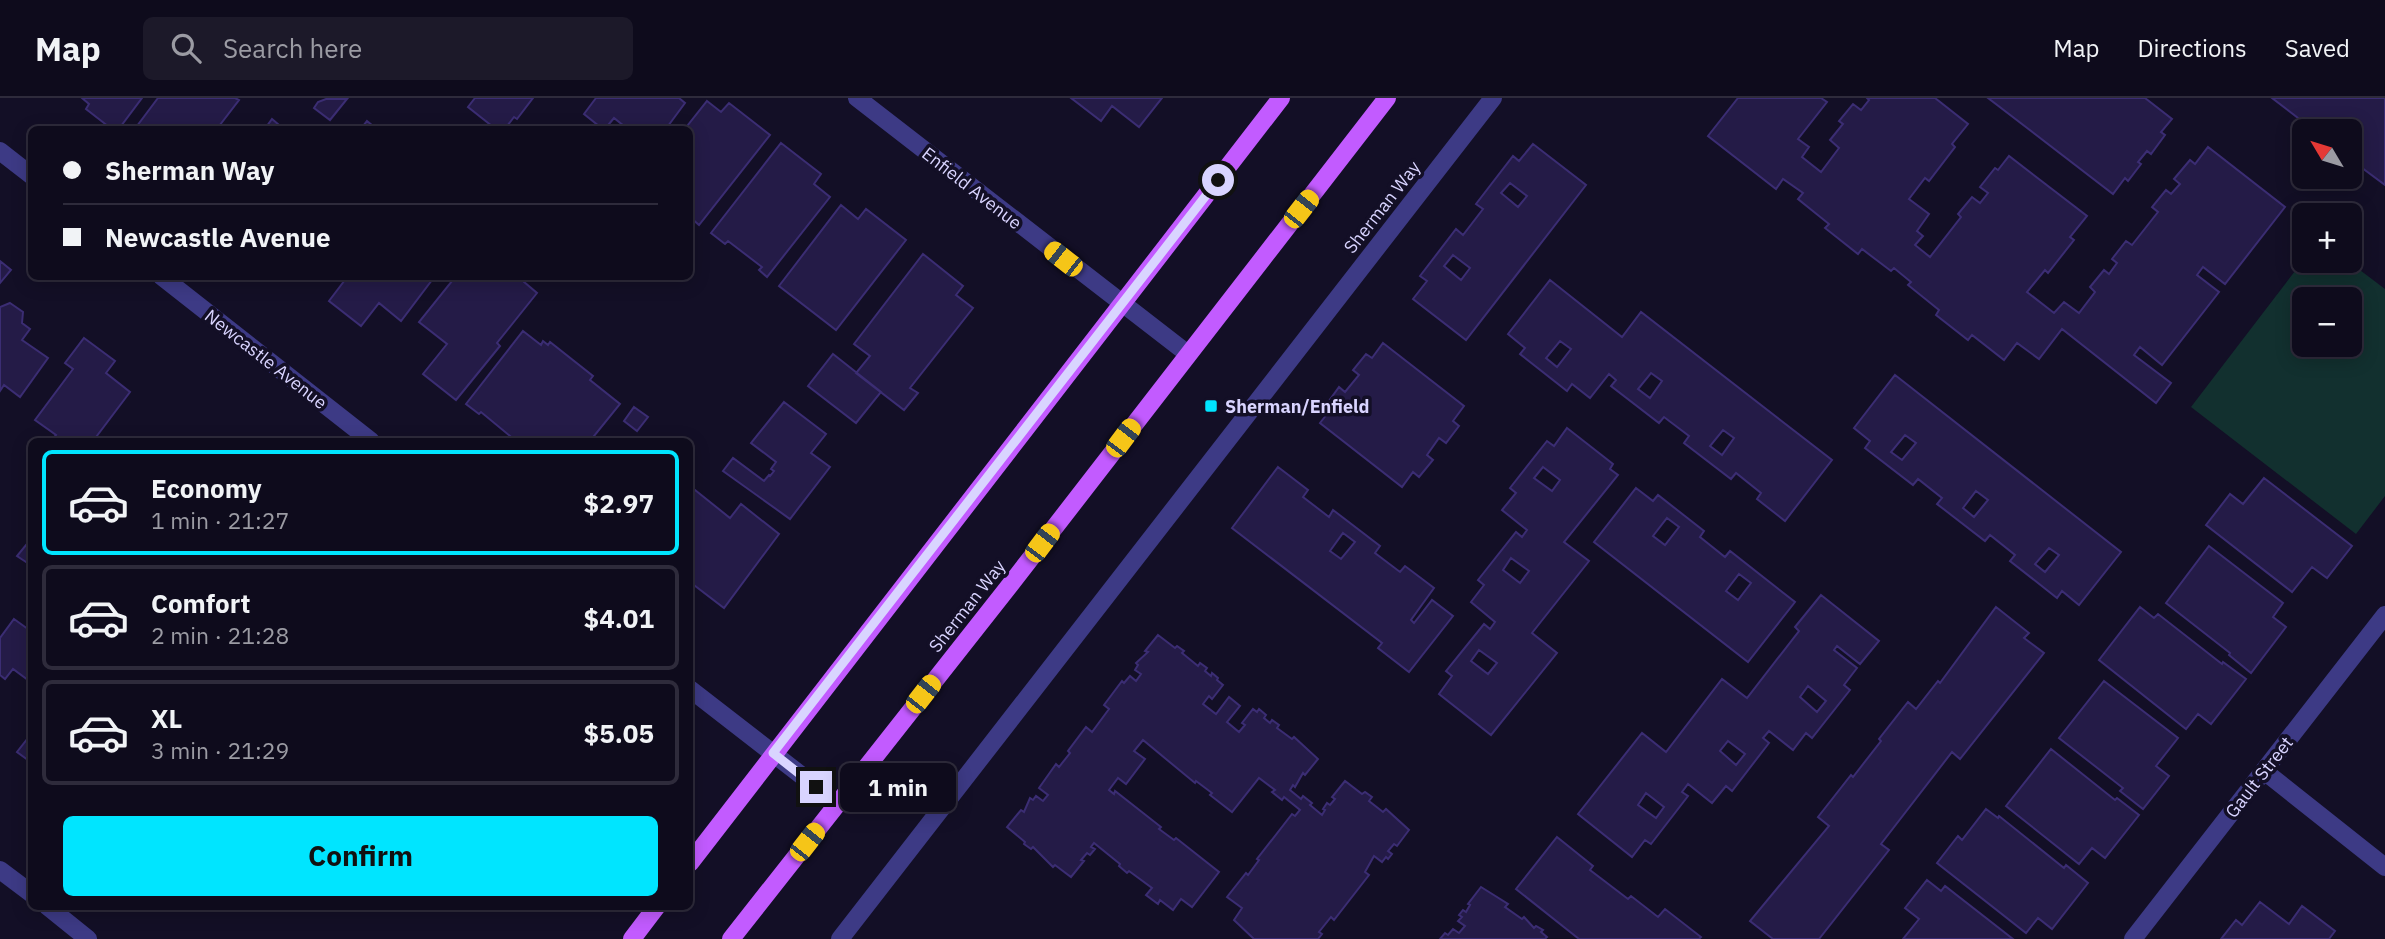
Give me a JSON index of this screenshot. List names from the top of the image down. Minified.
{"streets":{"main road":["Sherman Way"],"street":["Enfield Avenue","Newcastle Avenue","Gault Street"]},"crossings":[["Enfield Avenue","Sherman Way"]],"places":{"transit":["Sherman/Enfield"]},"north":"top left","page":{"header":"Map","search":"Search here","nav":["Map","Directions","Saved"],"map_buttons":["+","−"],"banner":["Sherman Way","Newcastle Avenue"],"list":[{"name":"Economy","note":"1 min · 21:27","value":"$2.97"},{"name":"Comfort","note":"2 min · 21:28","value":"$4.01"},{"name":"XL","note":"3 min · 21:29","value":"$5.05"}],"bubble":"1 min","buttons":"Confirm"}}
